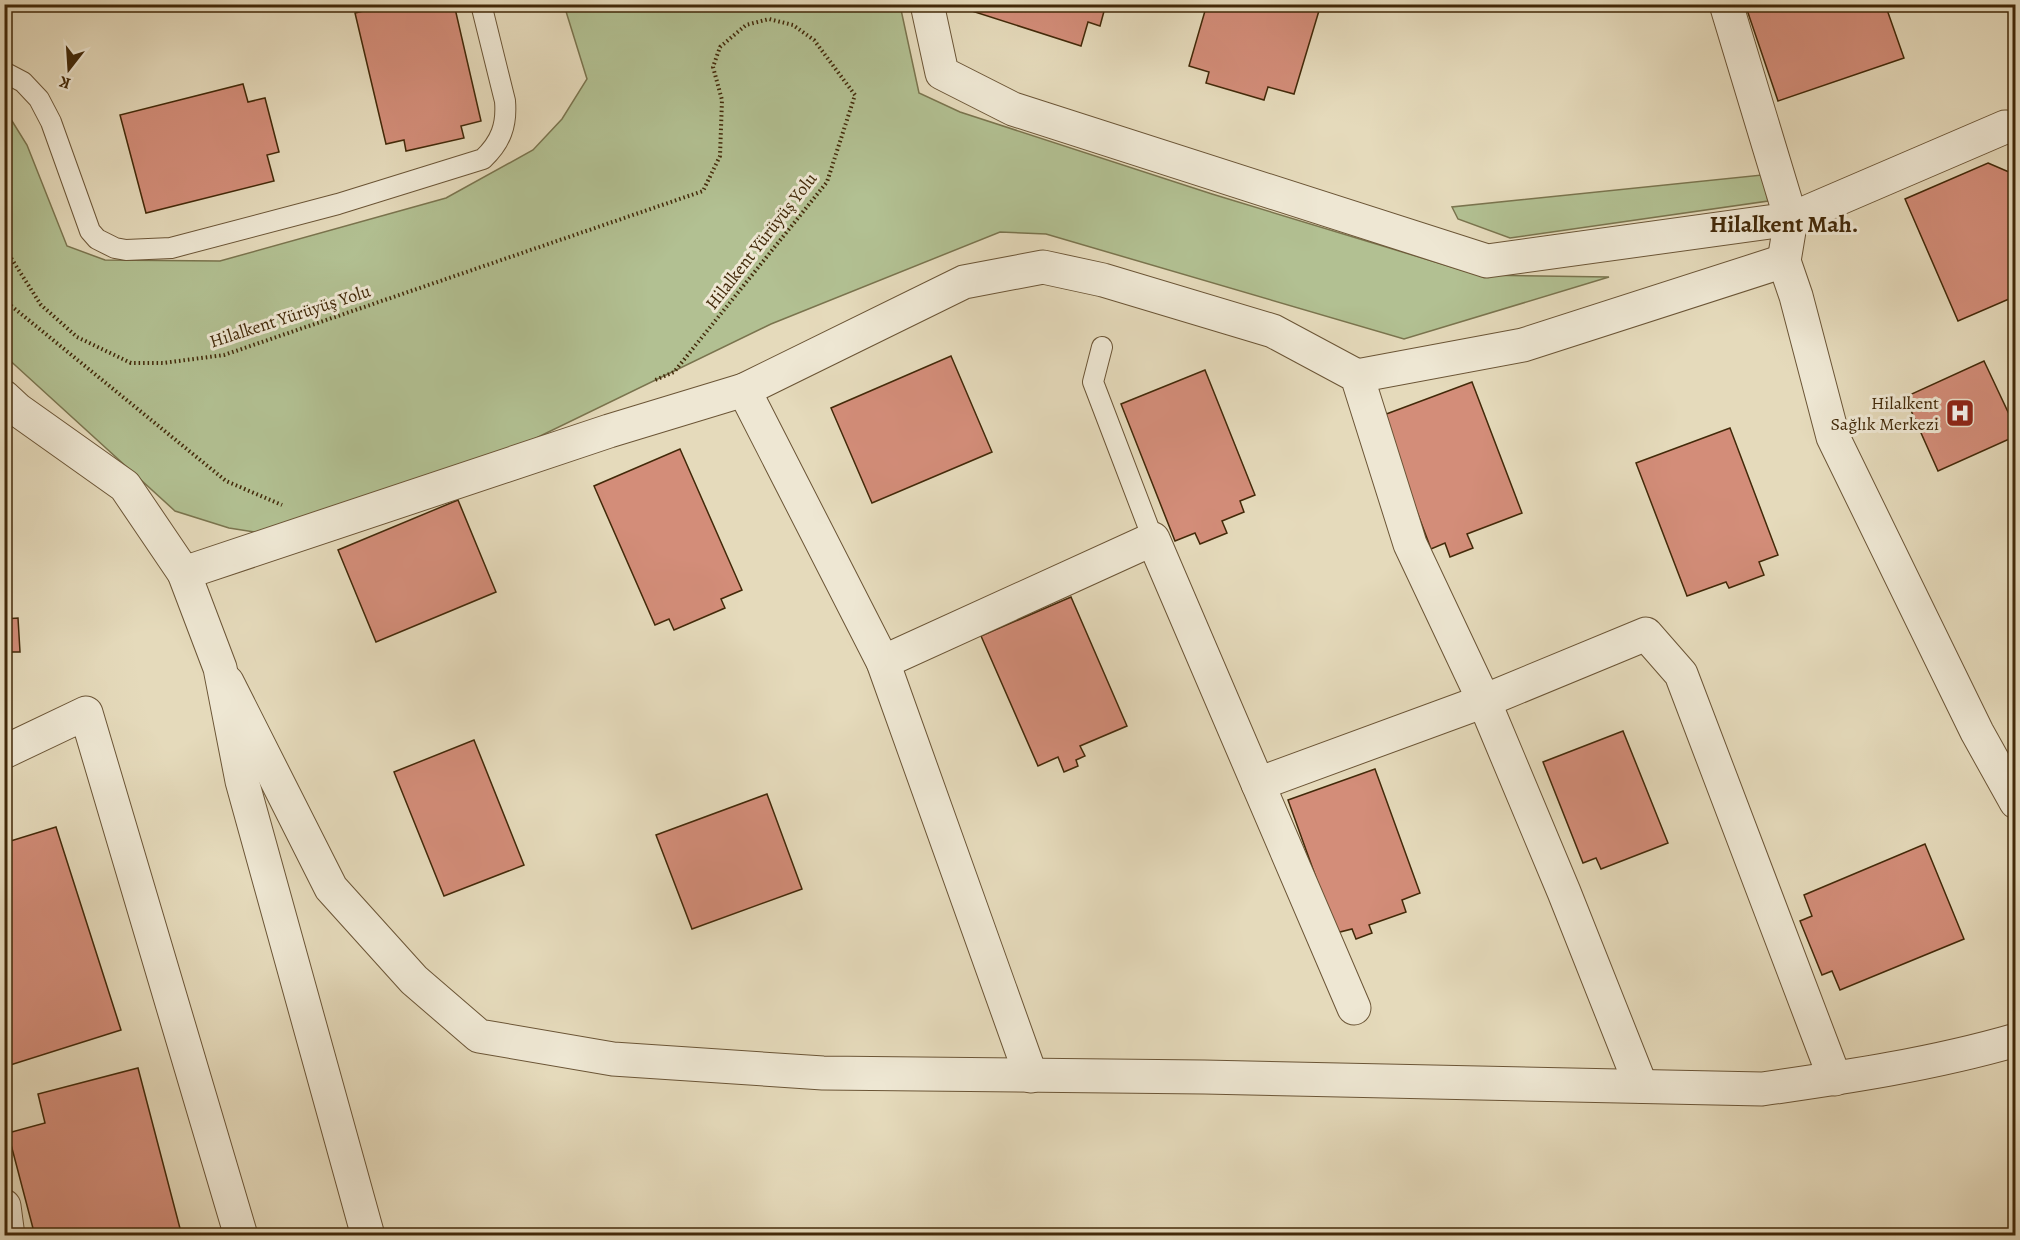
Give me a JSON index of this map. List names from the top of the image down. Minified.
{"streets":{"path":["Hilalkent Yürüyüş Yolu"]},"districts":["Hilalkent Mah."],"places":{"hospital":["Hilalkent Sağlık Merkezi"]},"north":"bottom"}
